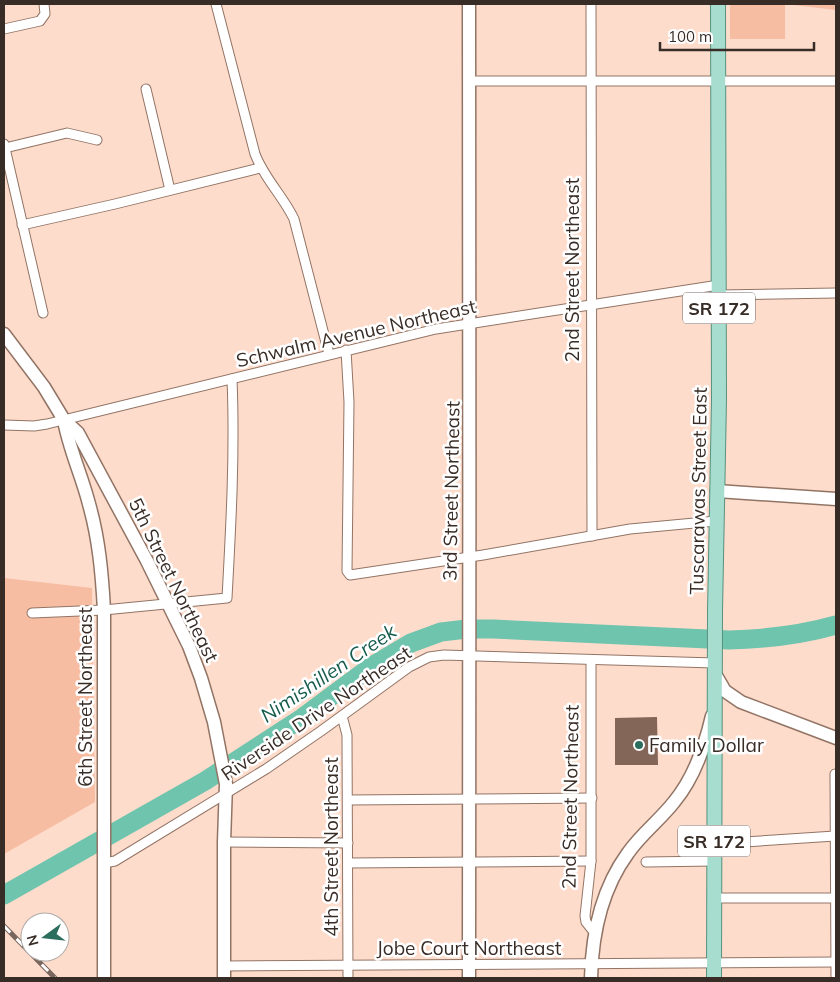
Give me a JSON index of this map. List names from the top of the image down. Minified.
{"streets":{"main road":["SR 172","Tuscarawas Street East"],"street":["2nd Street Northeast","Schwalm Avenue Northeast","3rd Street Northeast","5th Street Northeast","6th Street Northeast","Riverside Drive Northeast","4th Street Northeast","Jobe Court Northeast"]},"crossings":[["2nd Street Northeast","Schwalm Avenue Northeast"],["2nd Street Northeast","Tuscarawas Street East"],["2nd Street Northeast","Riverside Drive Northeast"],["2nd Street Northeast","Jobe Court Northeast"],["Schwalm Avenue Northeast","3rd Street Northeast"],["Schwalm Avenue Northeast","Tuscarawas Street East"],["Schwalm Avenue Northeast","5th Street Northeast"],["Schwalm Avenue Northeast","6th Street Northeast"],["3rd Street Northeast","Riverside Drive Northeast"],["3rd Street Northeast","Jobe Court Northeast"],["Tuscarawas Street East","Riverside Drive Northeast"],["Tuscarawas Street East","Jobe Court Northeast"],["5th Street Northeast","6th Street Northeast"],["5th Street Northeast","Riverside Drive Northeast"],["5th Street Northeast","Jobe Court Northeast"],["6th Street Northeast","Riverside Drive Northeast"],["Riverside Drive Northeast","4th Street Northeast"],["4th Street Northeast","Jobe Court Northeast"]],"water":["Nimishillen Creek"],"places":["Family Dollar"],"scale_bar":"100 m","north":"left"}
